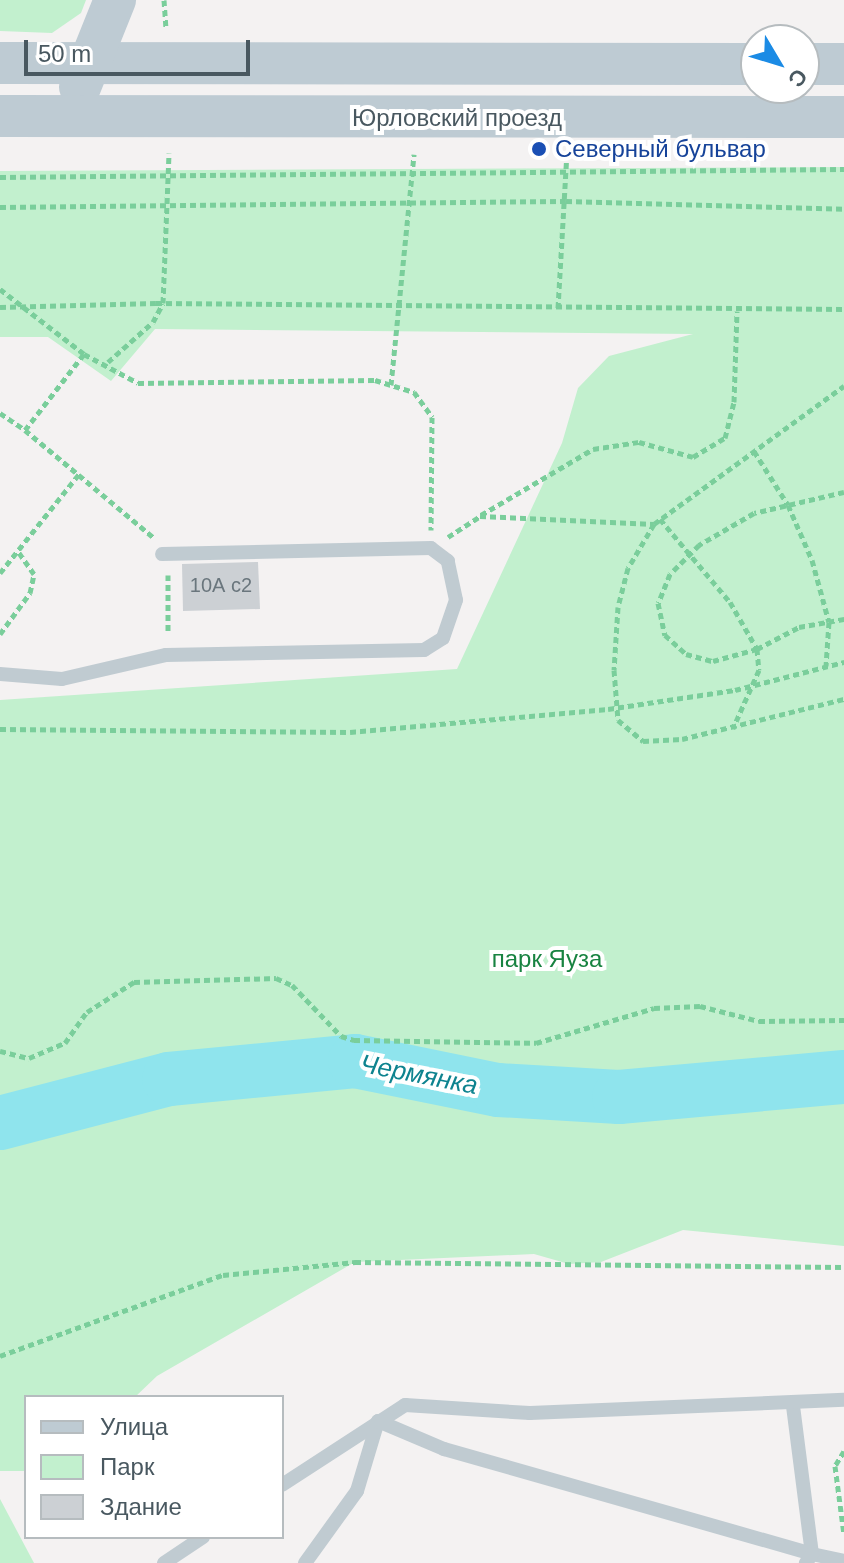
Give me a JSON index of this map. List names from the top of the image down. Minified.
{"streets":{"main road":["Юрловский проезд"]},"water":["Чермянка"],"parks":["парк Яуза"],"places":["Северный бульвар"],"house_numbers":["10А c2"],"legend":["Улица","Парк","Здание"],"scale_bar":"50 m","north":"bottom right"}
